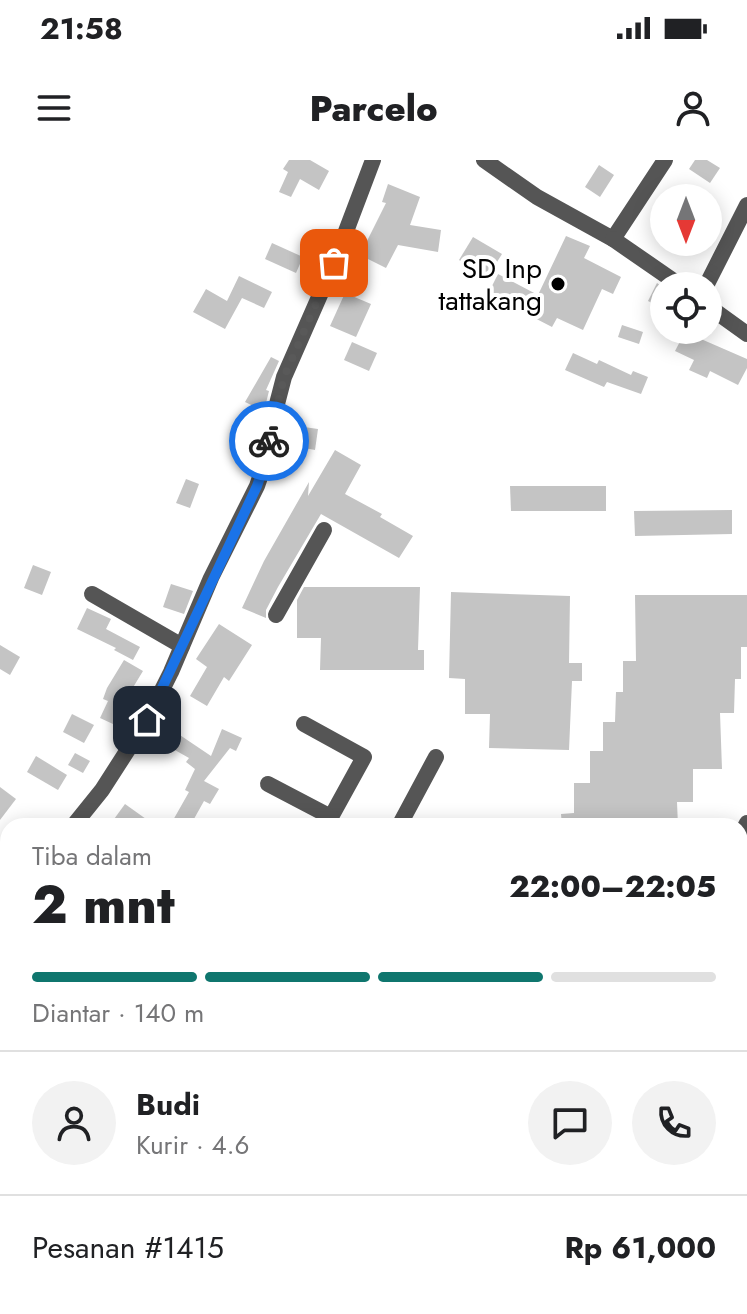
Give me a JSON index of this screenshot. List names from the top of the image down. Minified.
{"places":["SD Inp tattakang"],"north":"bottom","page":{"status":"21:58","header":"Parcelo","heading":["2 mnt","Tiba dalam","22:00–22:05"],"panel":["Budi","Kurir · 4.6","Pesanan #1415","Rp 61,000"],"bar":"Diantar · 140 m"}}
